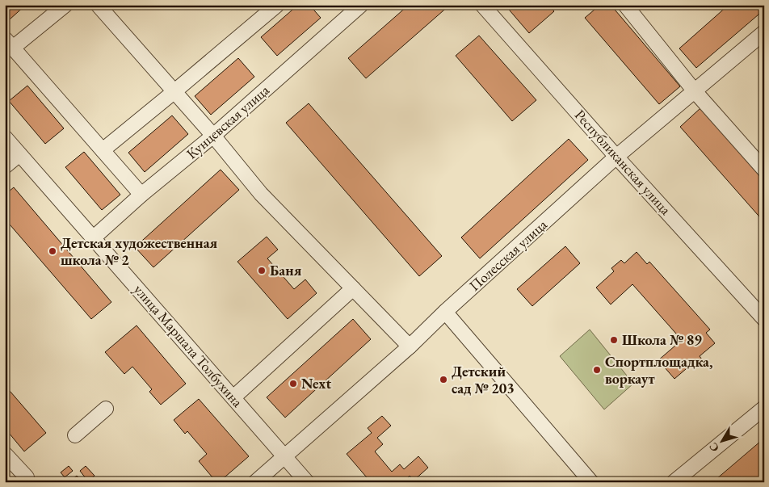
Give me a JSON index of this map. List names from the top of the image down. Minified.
{"streets":{"street":["Кунцевская улица","Республиканская улица","Полесская улица","улица Маршала Толбухина"]},"crossings":[["Кунцевская улица","улица Маршала Толбухина"],["Республиканская улица","Полесская улица"],["Полесская улица","улица Маршала Толбухина"]],"places":["Детская художественная школа № 2","Баня","Школа № 89","Спортплощадка, воркаут","Детский сад № 203","Next"],"north":"bottom left"}
